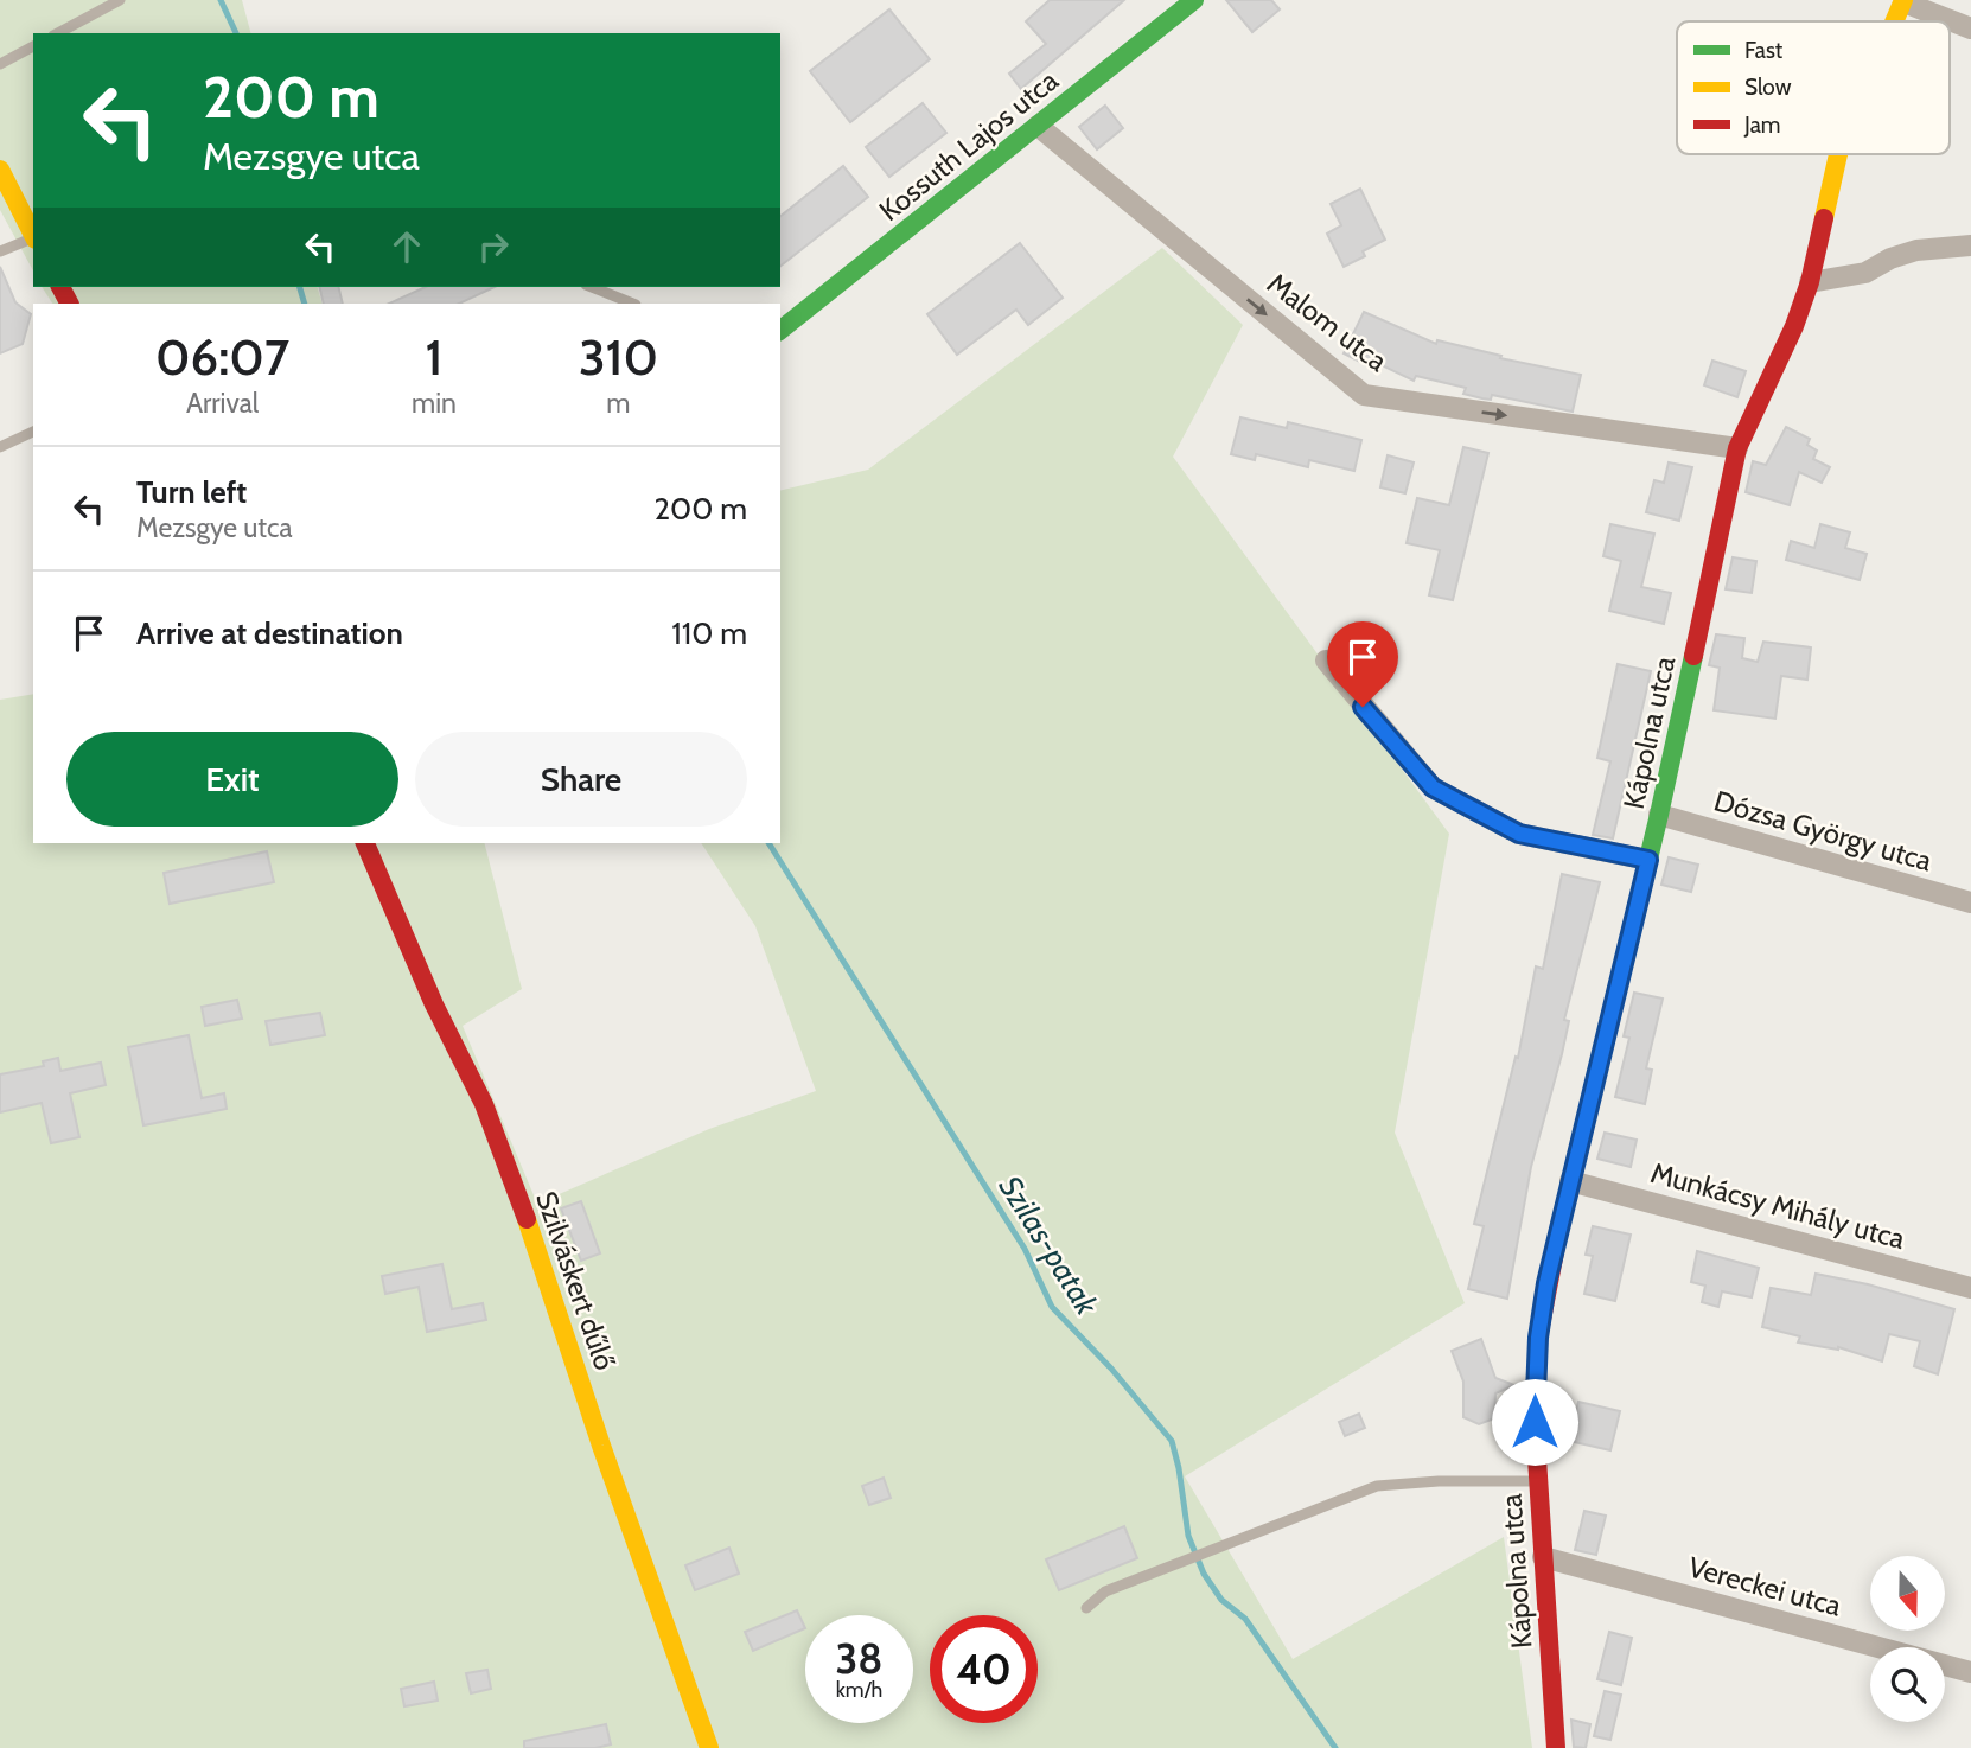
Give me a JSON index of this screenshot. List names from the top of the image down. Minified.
{"streets":{"street":["Kossuth Lajos utca","Malom utca","Kápolna utca","Dózsa György utca","Munkácsy Mihály utca","Szilváskert dűlő","Vereckei utca"]},"crossings":[["Kossuth Lajos utca","Malom utca"],["Malom utca","Kápolna utca"],["Kápolna utca","Dózsa György utca"],["Kápolna utca","Munkácsy Mihály utca"],["Kápolna utca","Vereckei utca"]],"one_way":["Malom utca"],"water":["Szilas-patak"],"legend":["Fast","Slow","Jam"],"north":"bottom","page":{"turn":["200 m","Mezsgye utca"],"eta":["06:07","Arrival","1","min","310","m"],"list":[{"name":"Turn left","note":"Mezsgye utca","value":"200 m"},{"name":"Arrive at destination","value":"110 m"}],"buttons":["Exit","Share"],"speed":"38 km/h","limit":"40"}}
